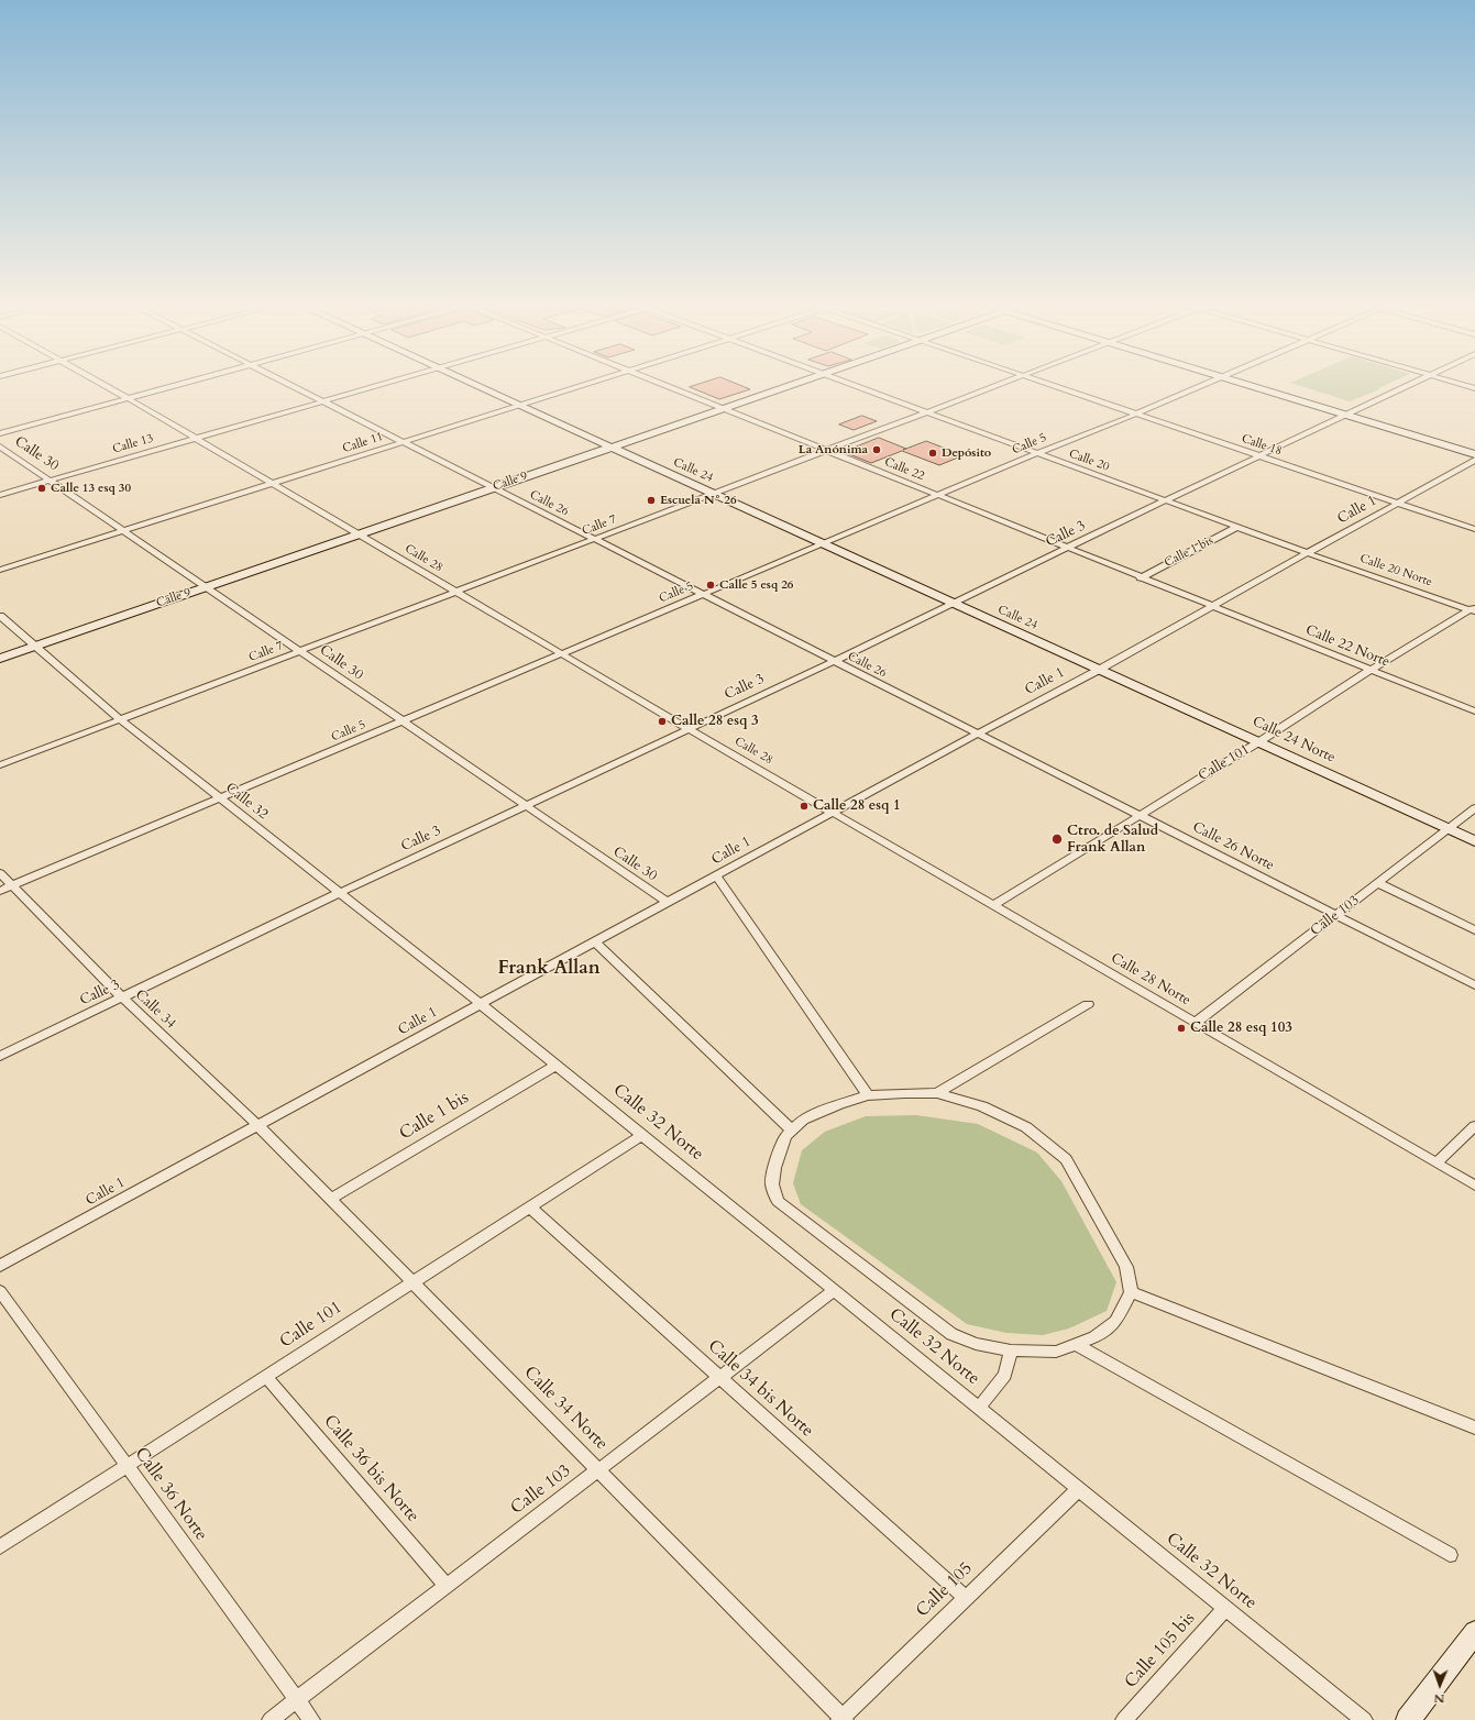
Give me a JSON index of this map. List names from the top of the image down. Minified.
{"streets":{"main road":["Calle 24","Calle 9","Calle 24 Norte"],"street":["Calle 11","Calle 13","Calle 5","Calle 18","Calle 30","Calle 20","Calle 22","Calle 26","Calle 1","Calle 7","Calle 3","Calle 1 bis","Calle 28","Calle 20 Norte","Calle 22 Norte","Calle 101","Calle 32","Calle 26 Norte","Calle 103","Calle 28 Norte","Calle 34","Calle 32 Norte","Calle 34 bis Norte","Calle 34 Norte","Calle 36 bis Norte","Calle 36 Norte","Calle 105","Calle 105 bis"]},"crossings":[["Calle 11","Calle 30"],["Calle 11","Calle 24"],["Calle 11","Calle 26"],["Calle 11","Calle 28"],["Calle 13","Calle 30"],["Calle 13","Calle 26"],["Calle 13","Calle 28"],["Calle 5","Calle 18"],["Calle 5","Calle 30"],["Calle 5","Calle 20"],["Calle 5","Calle 22"],["Calle 5","Calle 24"],["Calle 5","Calle 26"],["Calle 5","Calle 28"],["Calle 5","Calle 32"],["Calle 5","Calle 34"],["Calle 18","Calle 1"],["Calle 18","Calle 3"],["Calle 30","Calle 9"],["Calle 30","Calle 1"],["Calle 30","Calle 7"],["Calle 30","Calle 3"],["Calle 20","Calle 1"],["Calle 20","Calle 7"],["Calle 20","Calle 3"],["Calle 20","Calle 1 bis"],["Calle 20","Calle 20 Norte"],["Calle 22","Calle 9"],["Calle 22","Calle 1"],["Calle 22","Calle 7"],["Calle 22","Calle 3"],["Calle 22","Calle 1 bis"],["Calle 22","Calle 22 Norte"],["Calle 24","Calle 9"],["Calle 24","Calle 1"],["Calle 24","Calle 7"],["Calle 24","Calle 3"],["Calle 24","Calle 24 Norte"],["Calle 9","Calle 26"],["Calle 9","Calle 28"],["Calle 9","Calle 32"],["Calle 26","Calle 1"],["Calle 26","Calle 7"],["Calle 26","Calle 3"],["Calle 26","Calle 26 Norte"],["Calle 1","Calle 28"],["Calle 1","Calle 20 Norte"],["Calle 1","Calle 22 Norte"],["Calle 1","Calle 24 Norte"],["Calle 1","Calle 32"],["Calle 1","Calle 26 Norte"],["Calle 1","Calle 28 Norte"],["Calle 1","Calle 34"],["Calle 1","Calle 32 Norte"],["Calle 1","Calle 34 Norte"],["Calle 7","Calle 28"],["Calle 7","Calle 32"],["Calle 3","Calle 28"],["Calle 3","Calle 32"],["Calle 3","Calle 34"],["Calle 1 bis","Calle 32 Norte"],["Calle 1 bis","Calle 34 Norte"],["Calle 28","Calle 28 Norte"],["Calle 20 Norte","Calle 101"],["Calle 22 Norte","Calle 101"],["Calle 24 Norte","Calle 101"],["Calle 24 Norte","Calle 103"],["Calle 101","Calle 26 Norte"],["Calle 101","Calle 28 Norte"],["Calle 101","Calle 32 Norte"],["Calle 101","Calle 34 bis Norte"],["Calle 101","Calle 34 Norte"],["Calle 101","Calle 36 bis Norte"],["Calle 101","Calle 36 Norte"],["Calle 32","Calle 32 Norte"],["Calle 26 Norte","Calle 103"],["Calle 103","Calle 28 Norte"],["Calle 103","Calle 32 Norte"],["Calle 103","Calle 34 bis Norte"],["Calle 103","Calle 34 Norte"],["Calle 103","Calle 36 bis Norte"],["Calle 103","Calle 36 Norte"],["Calle 34","Calle 34 Norte"],["Calle 32 Norte","Calle 105"],["Calle 32 Norte","Calle 105 bis"],["Calle 34 bis Norte","Calle 105"],["Calle 34 Norte","Calle 105"]],"districts":["Frank Allan"],"places":["La Anónima","Depósito","Calle 13 esq 30","Escuela N° 26","Calle 5 esq 26","Calle 28 esq 3","Calle 28 esq 1","Ctro. de Salud Frank Allan","Calle 28 esq 103"],"north":"bottom"}
